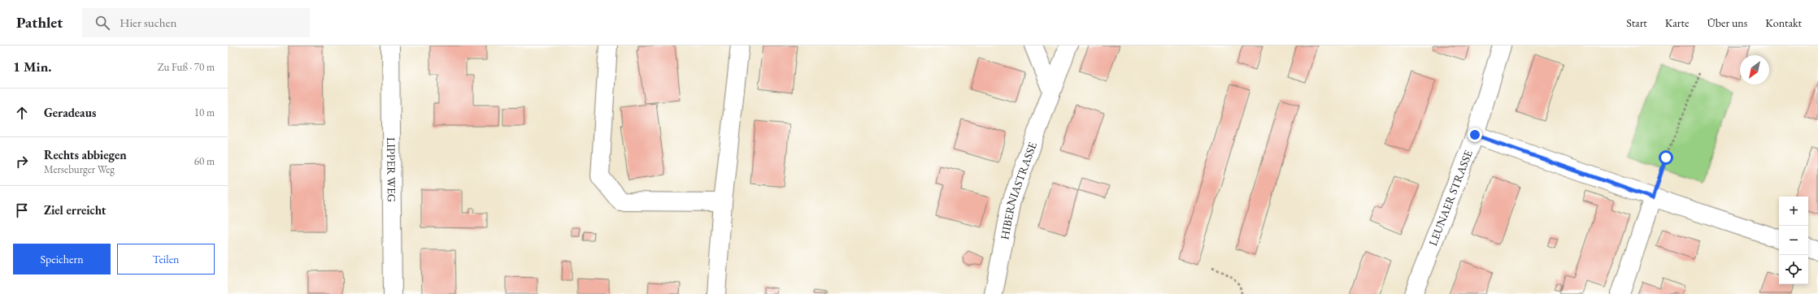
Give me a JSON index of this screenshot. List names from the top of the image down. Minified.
{"streets":{"street":["LIPPER WEG","HIBERNIASTRASSE","LEUNAER STRASSE"]},"north":"bottom left","page":{"header":"Pathlet","search":"Hier suchen","nav":["Start","Karte","Über uns","Kontakt"],"heading":["1 Min.","Zu Fuß · 70 m"],"list":[["Geradeaus","10 m"],["Rechts abbiegen","Merseburger Weg","60 m"],"Ziel erreicht"],"map_buttons":["+","−"],"buttons":["Speichern","Teilen"]}}
